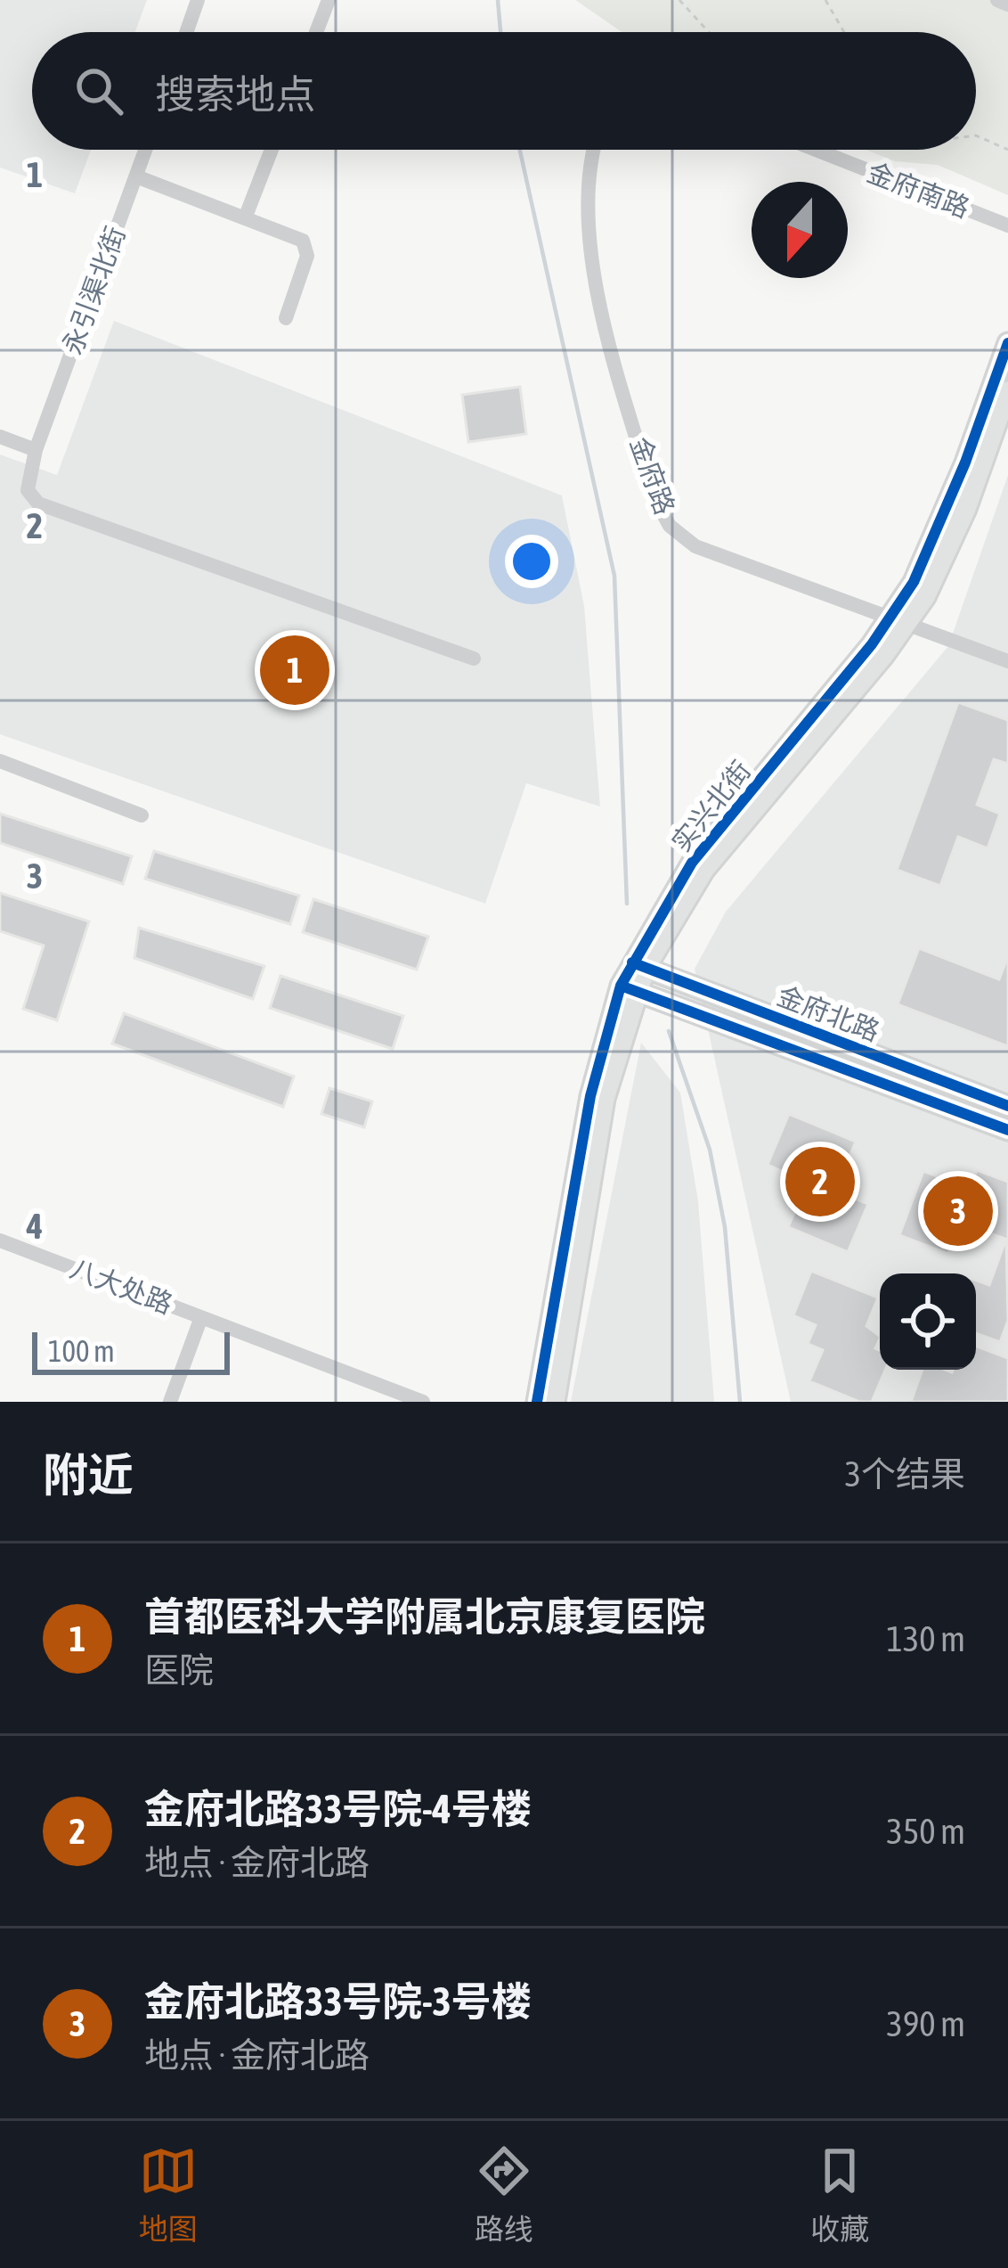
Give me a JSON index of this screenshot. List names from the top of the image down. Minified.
{"streets":{"main road":["实兴北街","金府北路"],"street":["金府南路","永引渠北街","金府路","八大处路"]},"crossings":[["金府路","实兴北街"],["实兴北街","金府北路"]],"scale_bar":"100 m","north":"bottom","page":{"search":"搜索地点","pins":["1","2","3"],"scale":"100 m","heading":["附近","3个结果"],"list":[{"mark":"1","name":"首都医科大学附属北京康复医院","note":"医院","value":"130 m"},{"mark":"2","name":"金府北路33号院-4号楼","note":"地点 · 金府北路","value":"350 m"},{"mark":"3","name":"金府北路33号院-3号楼","note":"地点 · 金府北路","value":"390 m"}],"nav":["地图","路线","收藏"]},"grid":{"rows":["1","2","3","4"]}}
